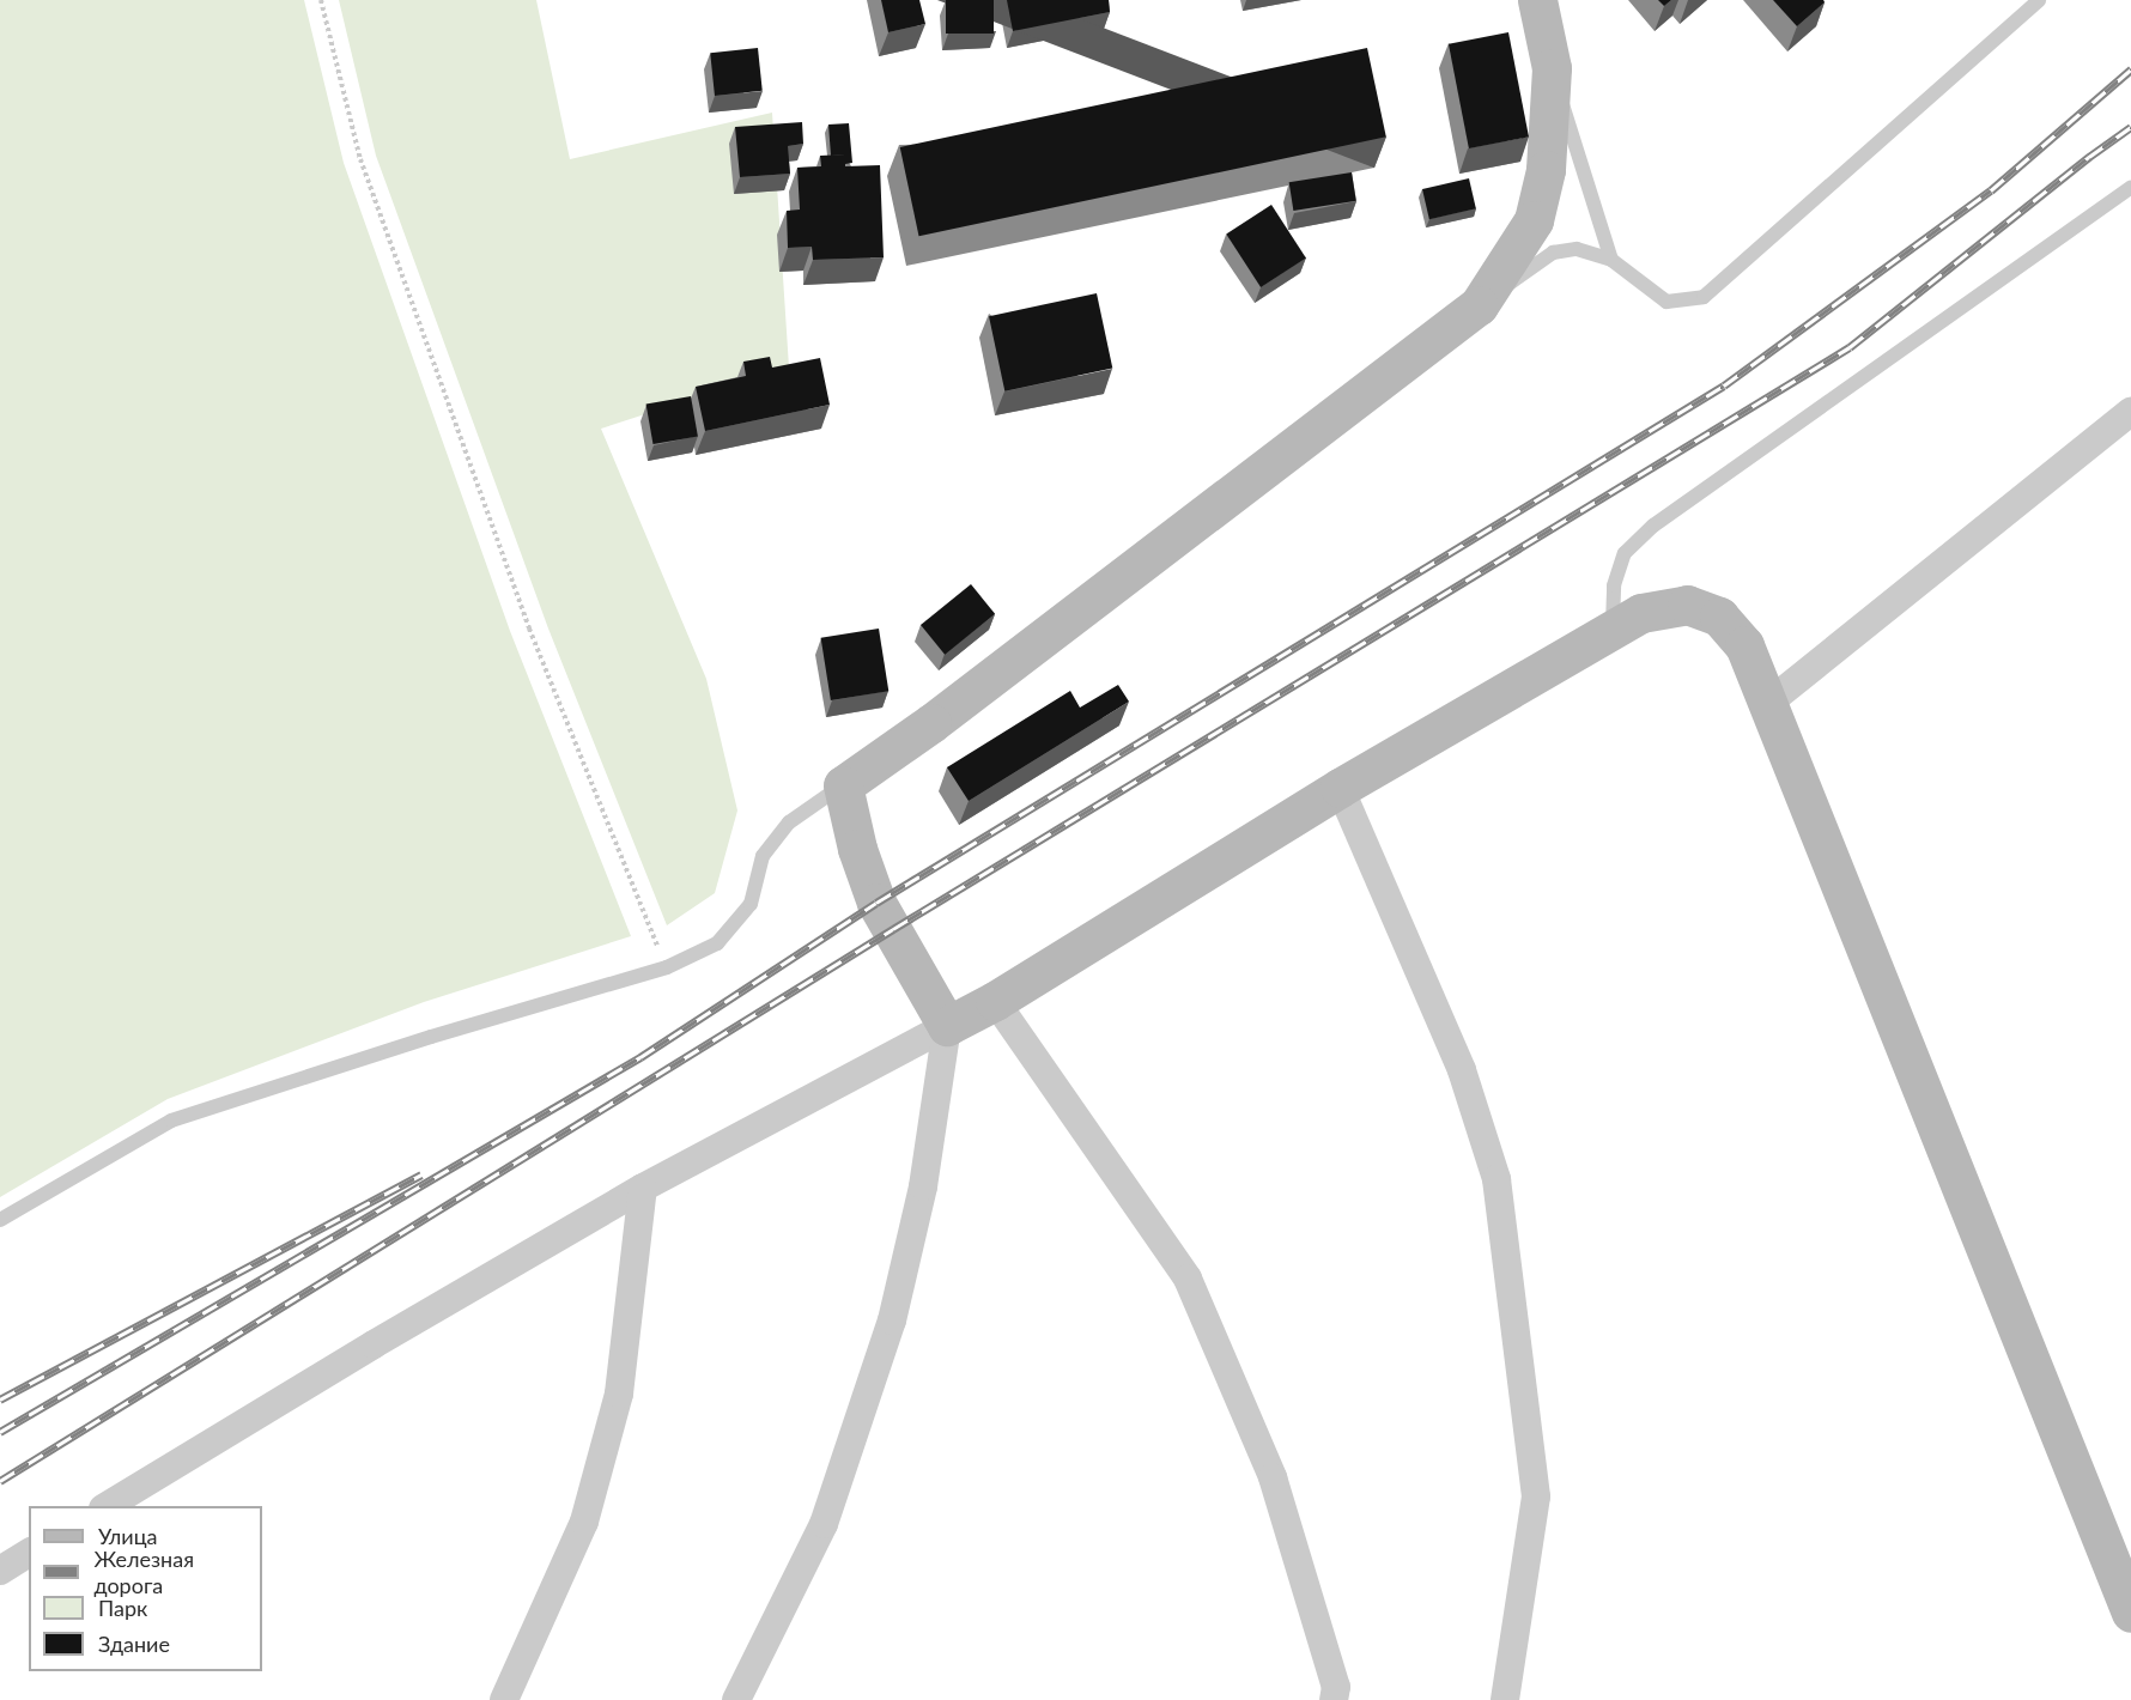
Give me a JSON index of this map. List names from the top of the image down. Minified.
{"legend":["Улица","Железная дорога","Парк","Здание"]}
